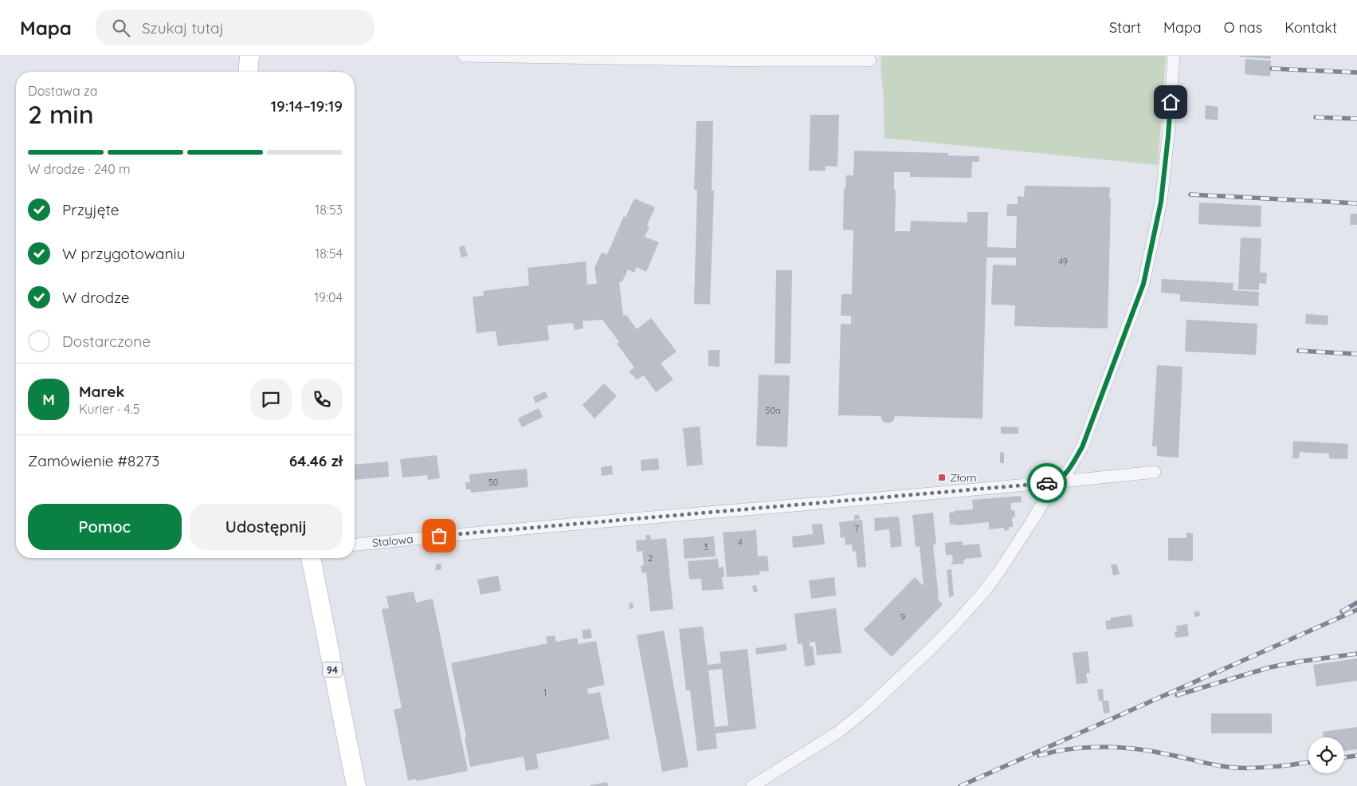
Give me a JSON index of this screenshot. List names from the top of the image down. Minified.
{"streets":{"main road":["94"],"street":["Stalowa"]},"places":{"transit":["Złom"]},"house_numbers":["49","50a","50","7","4","3","2","9","1"],"page":{"header":"Mapa","search":"Szukaj tutaj","nav":["Start","Mapa","O nas","Kontakt"],"heading":["2 min","Dostawa za","19:14–19:19"],"panel":["Marek","Kurier · 4.5","Zamówienie #8273","64.46 zł"],"bar":"W drodze · 240 m","list":[["Przyjęte","18:53"],["W przygotowaniu","18:54"],["W drodze","19:04"],"Dostarczone"],"round":"M","buttons":["Pomoc","Udostępnij"]}}
